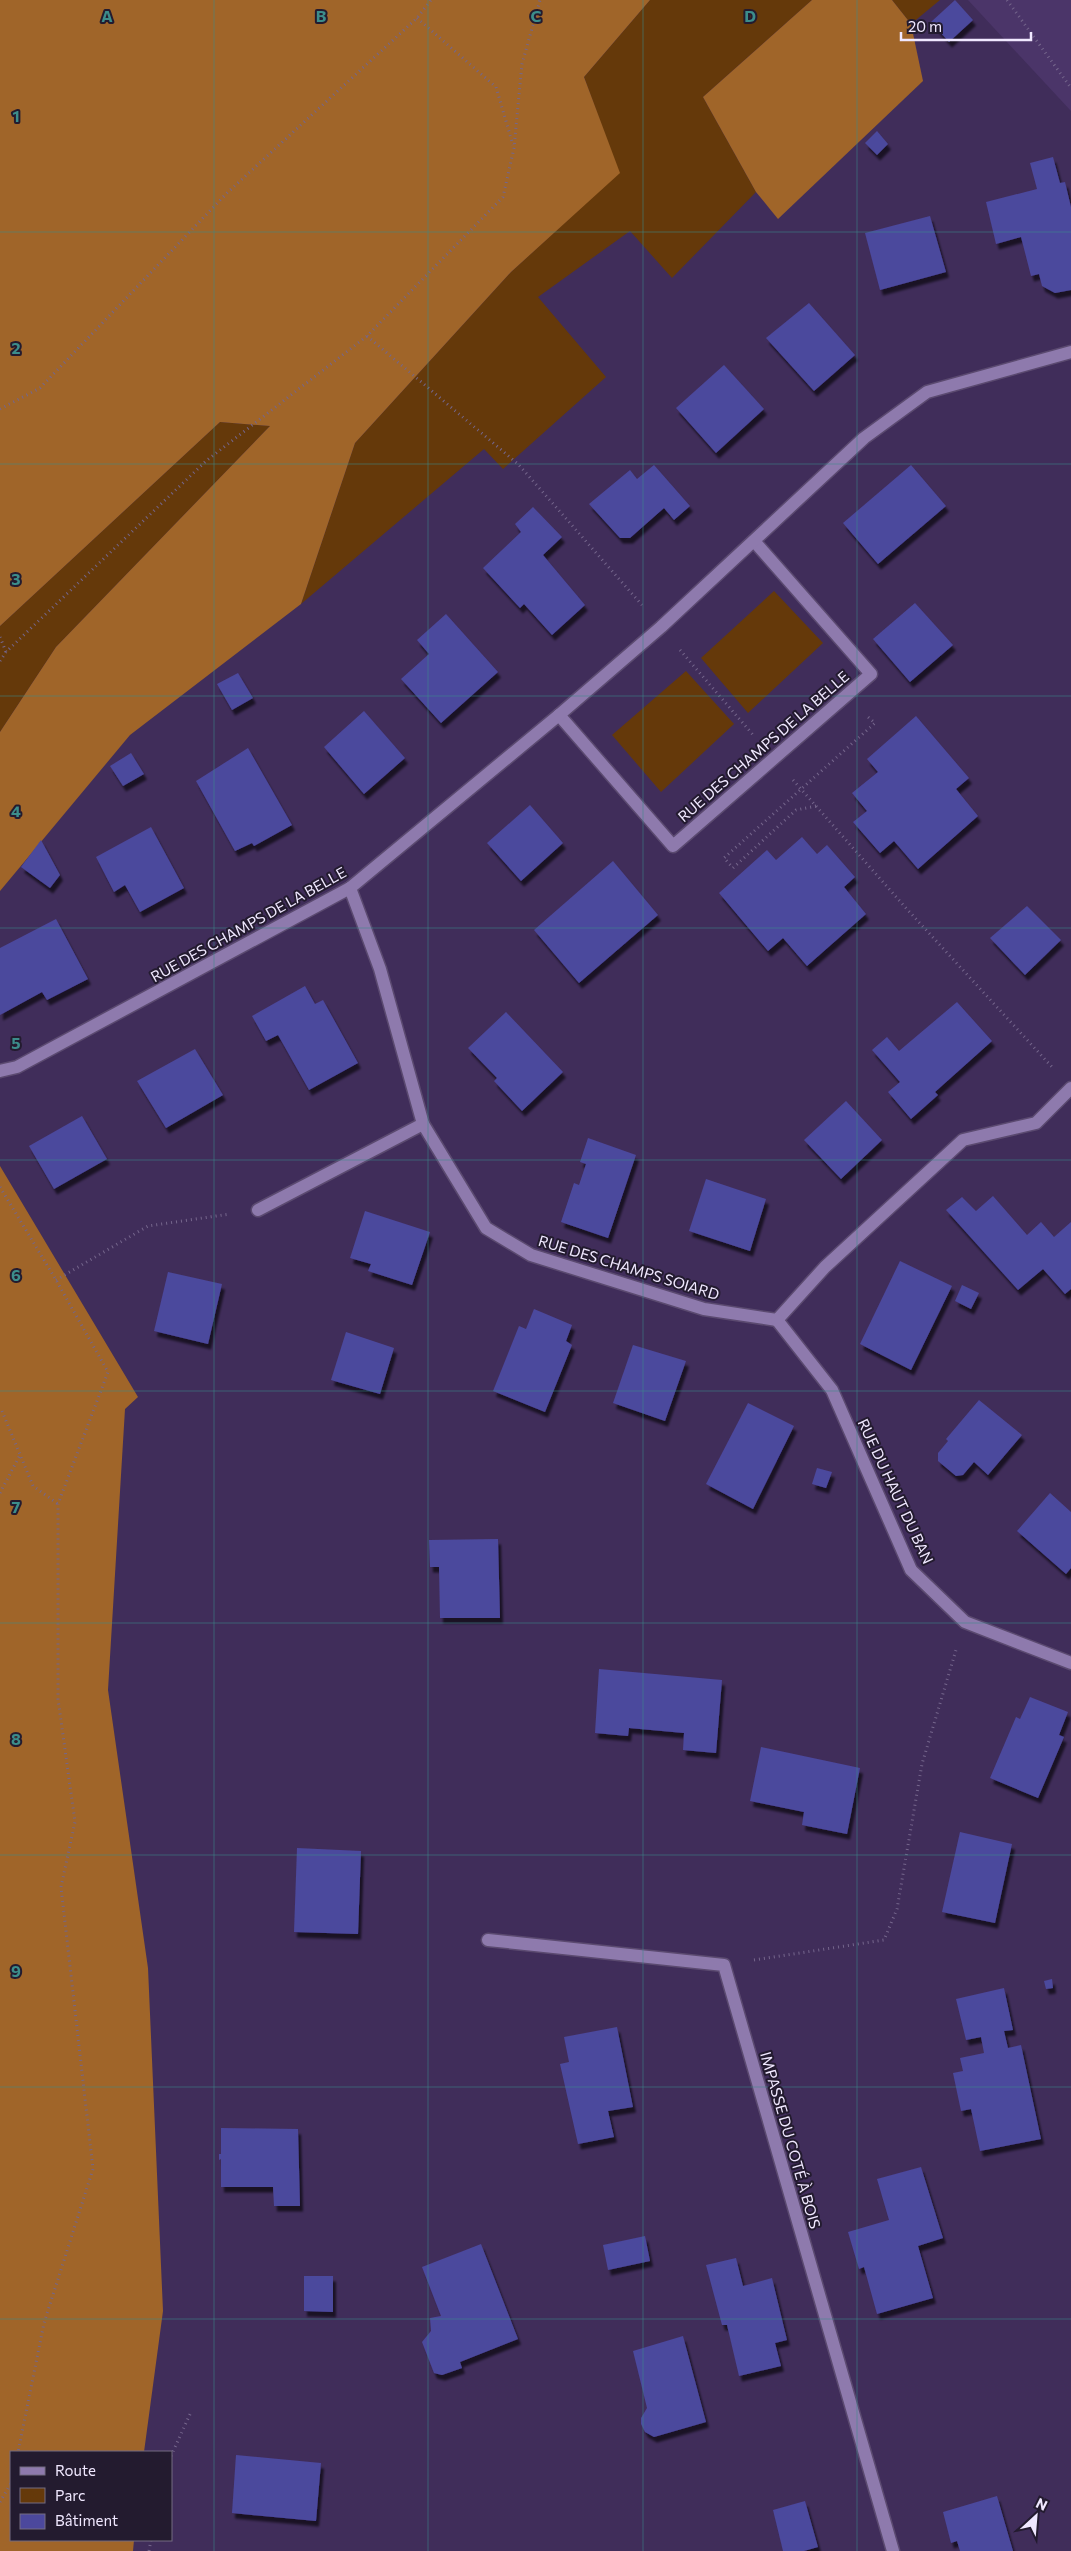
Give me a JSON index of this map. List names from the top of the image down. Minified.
{"streets":{"street":["RUE DES CHAMPS DE LA BELLE","RUE DES CHAMPS SOIARD","RUE DU HAUT DU BAN","IMPASSE DU COTÉ À BOIS"]},"crossings":[["RUE DES CHAMPS DE LA BELLE","RUE DES CHAMPS SOIARD"],["RUE DES CHAMPS SOIARD","RUE DU HAUT DU BAN"]],"legend":["Route","Parc","Bâtiment"],"scale_bar":"20 m","north":"top right","grid":{"columns":["A","B","C","D"],"rows":["1","2","3","4","5","6","7","8","9"]}}
